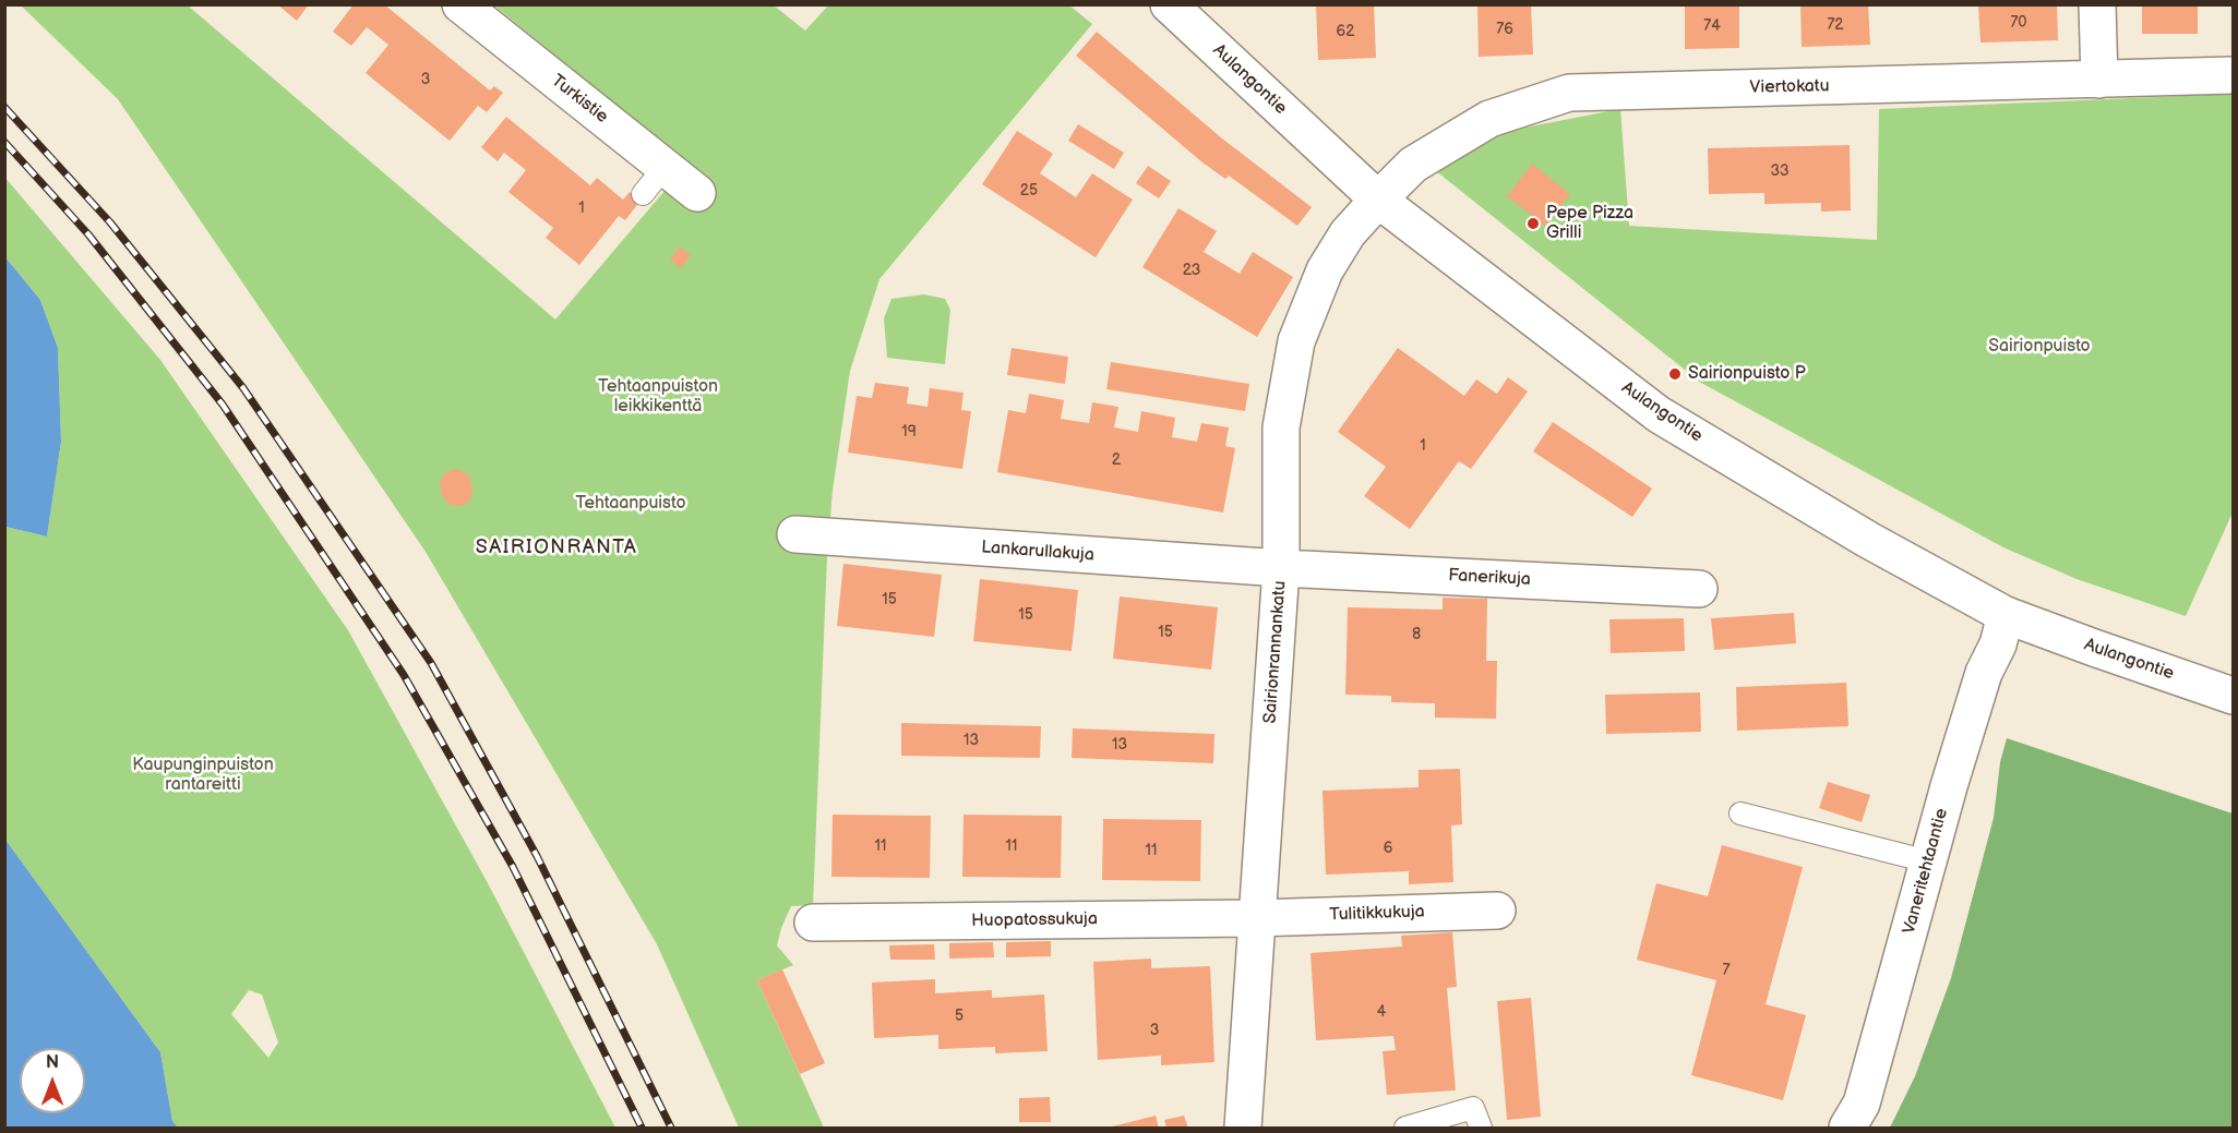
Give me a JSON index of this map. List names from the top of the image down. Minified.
{"streets":{"street":["Aulangontie","Viertokatu","Turkistie","Lankarullakuja","Fanerikuja","Sairionrannankatu","Vaneritehtaantie","Tulitikkukuja","Huopatossukuja"]},"crossings":[["Aulangontie","Viertokatu"],["Aulangontie","Sairionrannankatu"],["Aulangontie","Vaneritehtaantie"],["Viertokatu","Sairionrannankatu"],["Lankarullakuja","Fanerikuja"],["Lankarullakuja","Sairionrannankatu"],["Fanerikuja","Sairionrannankatu"],["Sairionrannankatu","Tulitikkukuja"],["Sairionrannankatu","Huopatossukuja"],["Tulitikkukuja","Huopatossukuja"]],"districts":["SAIRIONRANTA"],"parks":["Sairionpuisto","Tehtaanpuiston leikkikenttä","Tehtaanpuisto","Kaupunginpuiston rantareitti"],"places":["Pepe Pizza Grilli","Sairionpuisto P"],"house_numbers":["70","72","74","76","62","3","33","25","1","23","19","1","2","15","15","15","8","13","13","11","11","6","11","7","4","5","3"],"north":"top"}
